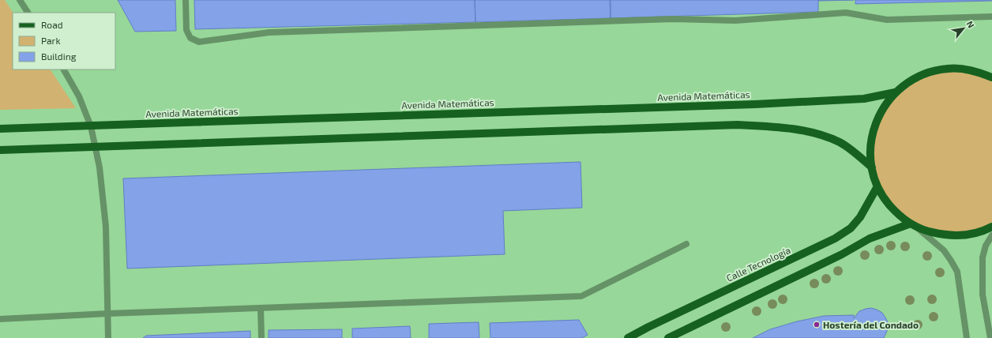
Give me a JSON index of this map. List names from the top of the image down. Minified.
{"streets":{"main road":["Avenida Matemáticas","Calle Tecnología"]},"places":["Hostería del Condado"],"legend":["Road","Park","Building"],"north":"top right"}
